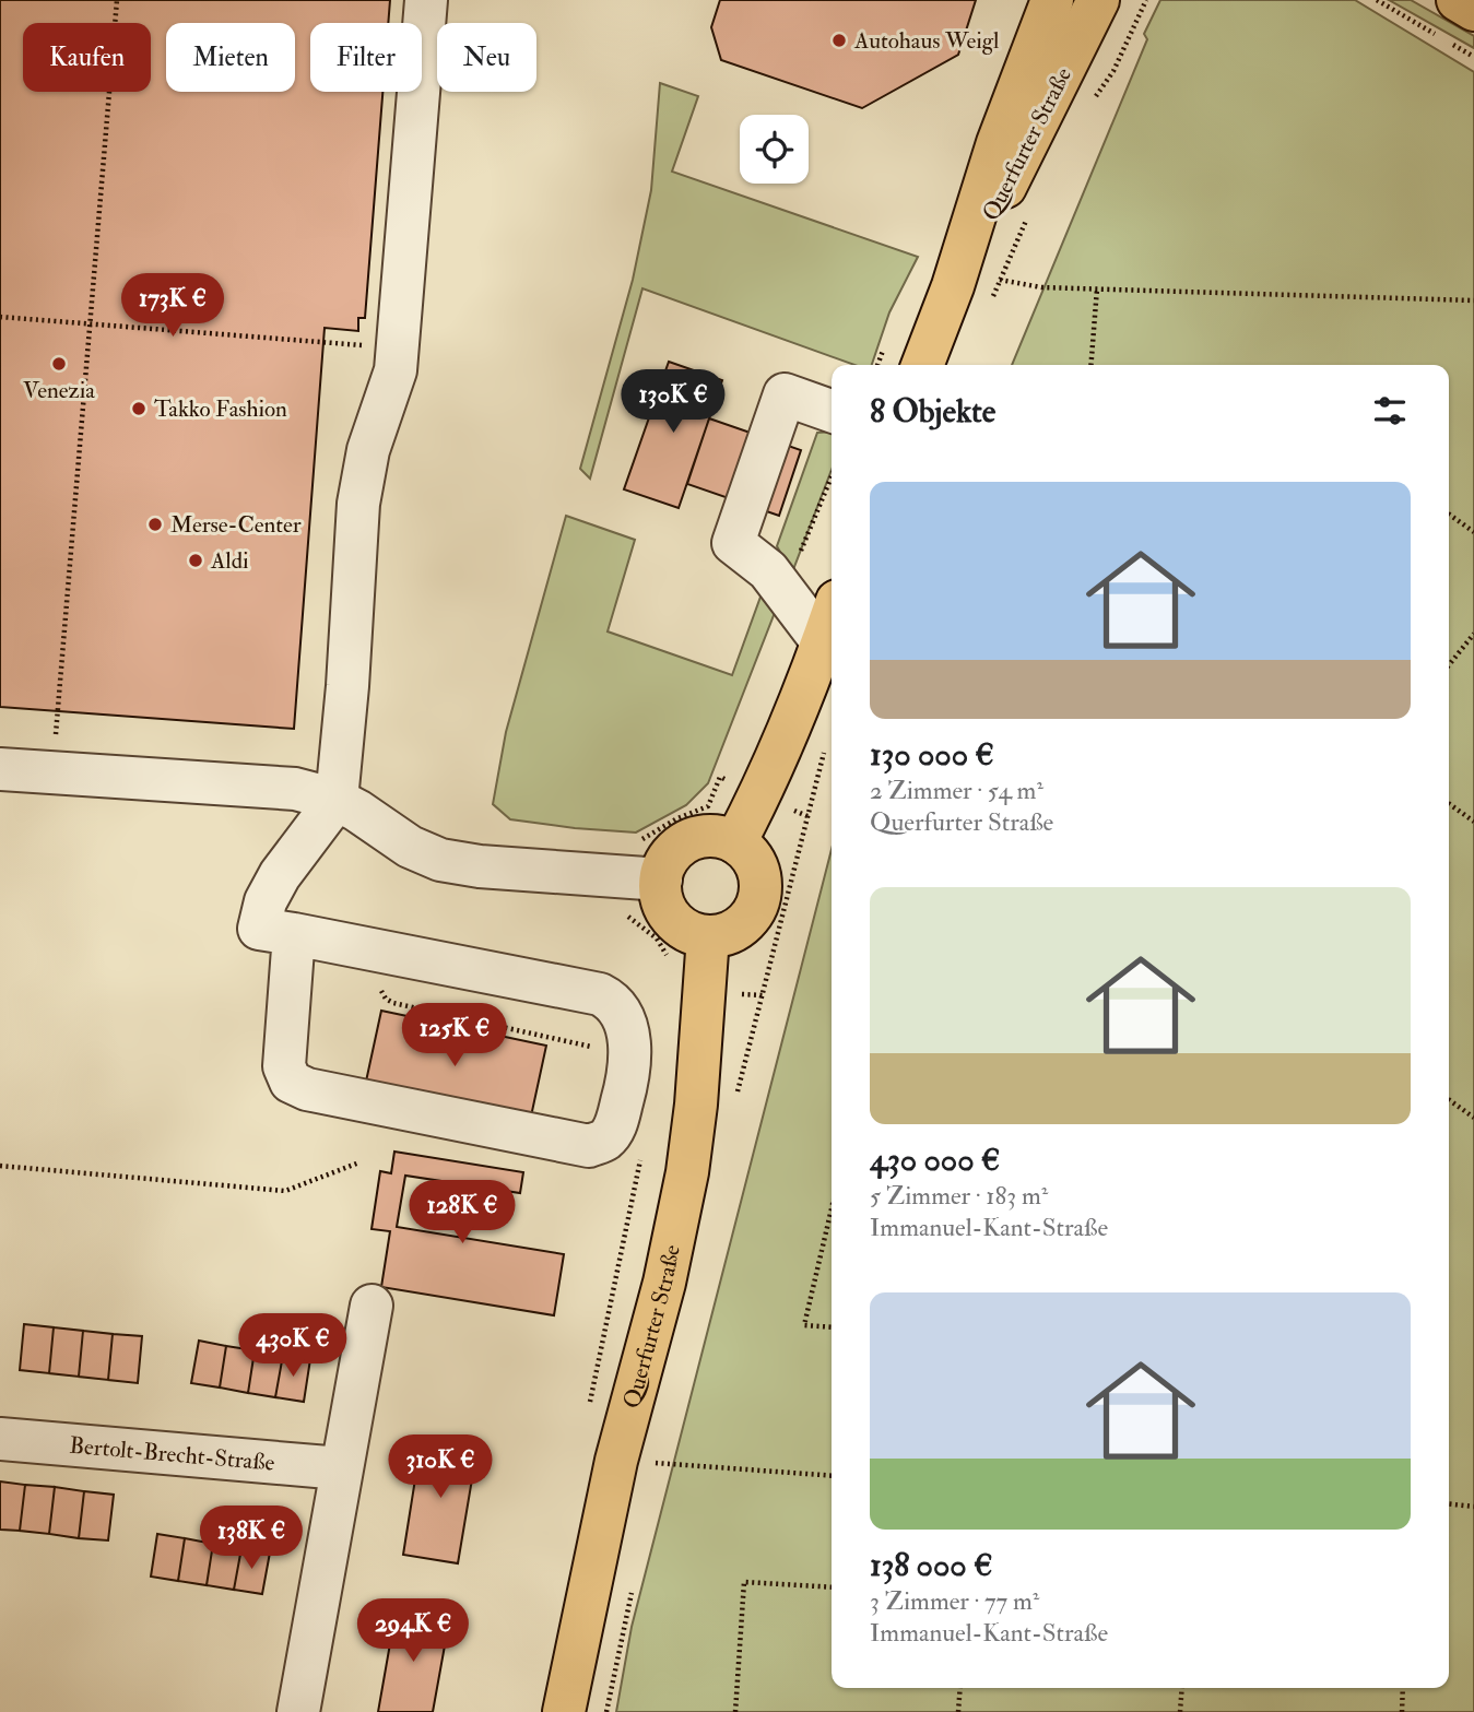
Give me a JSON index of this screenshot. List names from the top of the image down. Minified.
{"streets":{"main road":["Querfurter Straße"],"street":["Bertolt-Brecht-Straße"]},"places":["Autohaus Weigl","Venezia","Takko Fashion","Merse-Center","Aldi"],"page":{"chip":["Kaufen","Mieten","Filter","Neu"],"price":["173K €","130K €","125K €","128K €","430K €","310K €","138K €","294K €"],"heading":"8 Objekte","list":[{"name":"130 000 €","note":"2 Zimmer · 54 m² · Querfurter Straße"},{"name":"430 000 €","note":"5 Zimmer · 183 m² · Immanuel-Kant-Straße"},{"name":"138 000 €","note":"3 Zimmer · 77 m² · Immanuel-Kant-Straße"}]}}
